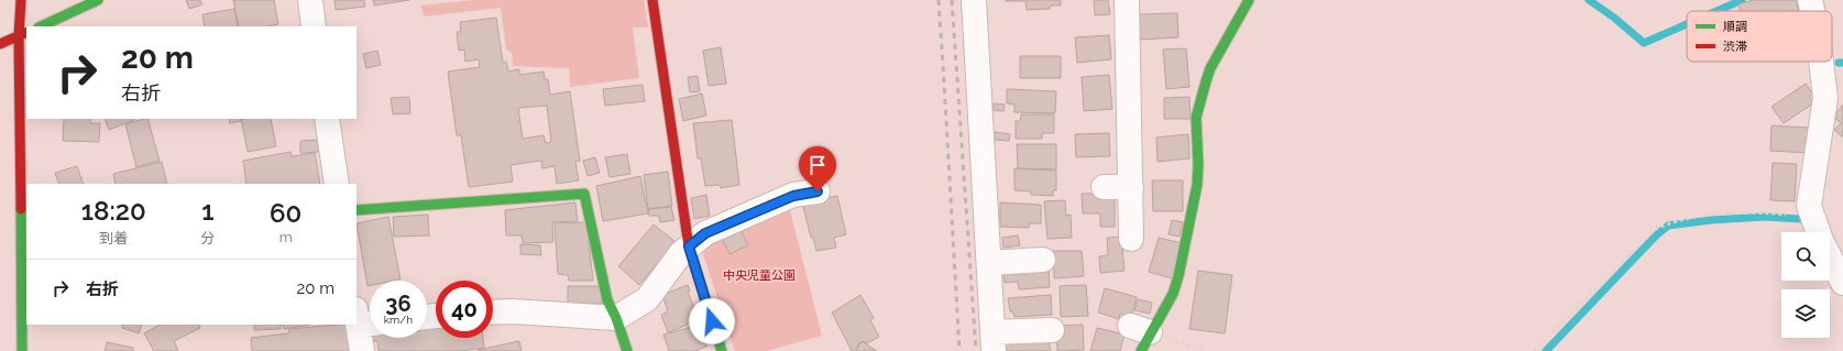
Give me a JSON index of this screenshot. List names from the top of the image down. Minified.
{"parks":["中央児童公園"],"legend":["順調","渋滞"],"page":{"turn":["20 m","右折"],"eta":["18:20","到着","1","分","60","m"],"list":[{"name":"右折","value":"20 m"}],"speed":"36 km/h","limit":"40"}}
